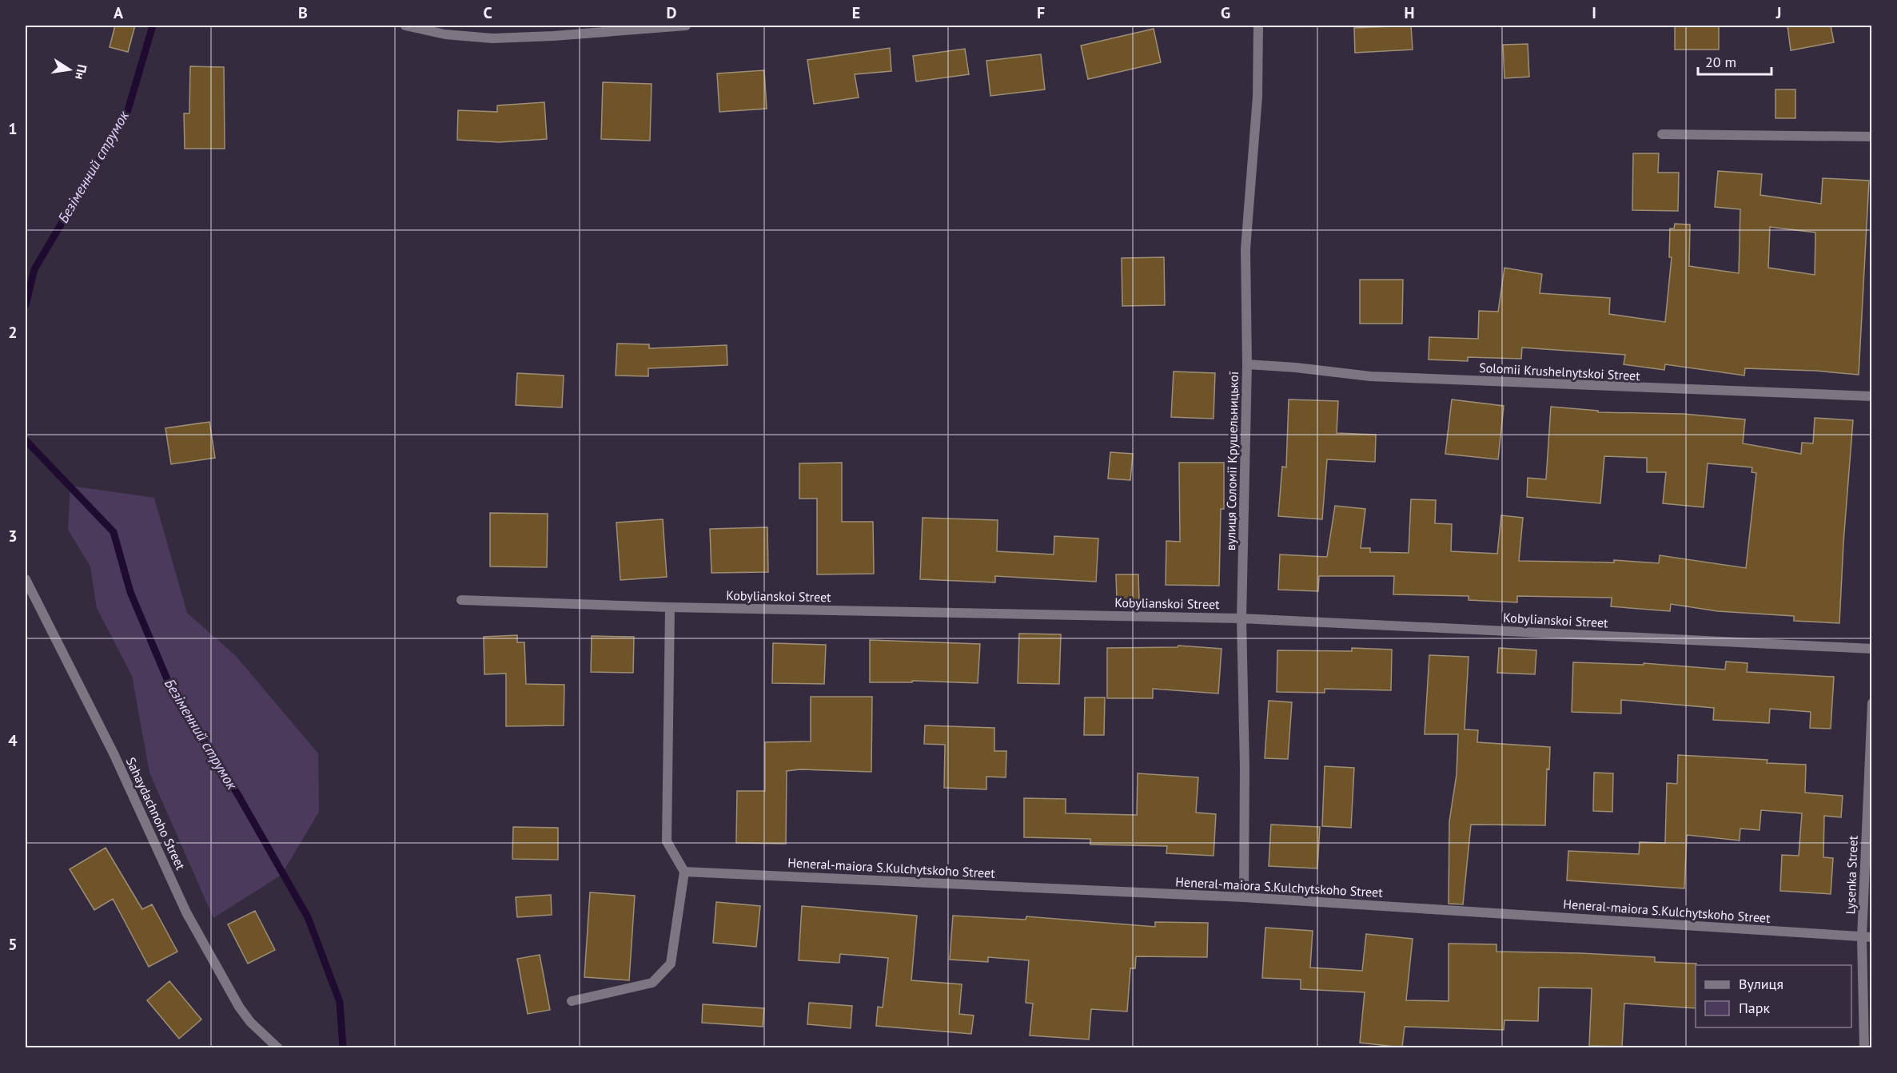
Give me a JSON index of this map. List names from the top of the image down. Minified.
{"streets":{"street":["Solomii Krushelnytskoi Street","вулиця Соломії Крушельницької","Kobylianskoi Street","Sahaydachnoho Street","Heneral-maiora S.Kulchytskoho Street","Lysenka Street"]},"crossings":[["Solomii Krushelnytskoi Street","вулиця Соломії Крушельницької"],["вулиця Соломії Крушельницької","Kobylianskoi Street"],["вулиця Соломії Крушельницької","Heneral-maiora S.Kulchytskoho Street"],["Heneral-maiora S.Kulchytskoho Street","Lysenka Street"]],"water":["Безіменний струмок"],"legend":["Вулиця","Парк"],"scale_bar":"20 m","north":"right","grid":{"columns":["A","B","C","D","E","F","G","H","I","J"],"rows":["1","2","3","4","5"]}}
